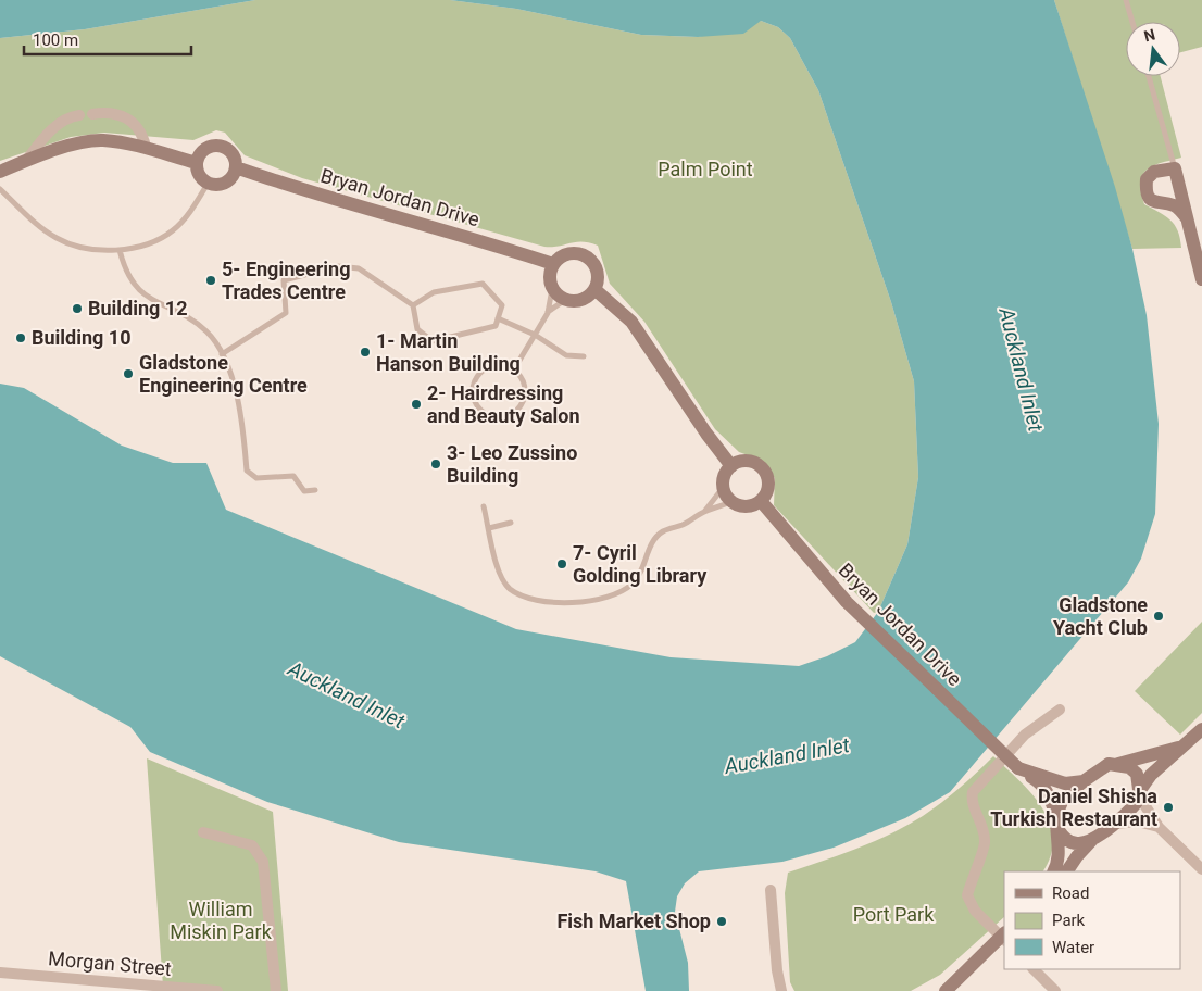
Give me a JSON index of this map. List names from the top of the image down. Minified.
{"streets":{"main road":["Bryan Jordan Drive"],"street":["Morgan Street"]},"water":["Auckland Inlet"],"parks":["Palm Point","William Miskin Park","Port Park"],"places":["5- Engineering Trades Centre","Building 12","Building 10","1- Martin Hanson Building","Gladstone Engineering Centre","2- Hairdressing and Beauty Salon","3- Leo Zussino Building","7- Cyril Golding Library","Gladstone Yacht Club","Daniel Shisha Turkish Restaurant","Fish Market Shop"],"legend":["Road","Park","Water"],"scale_bar":"100 m","north":"top"}
